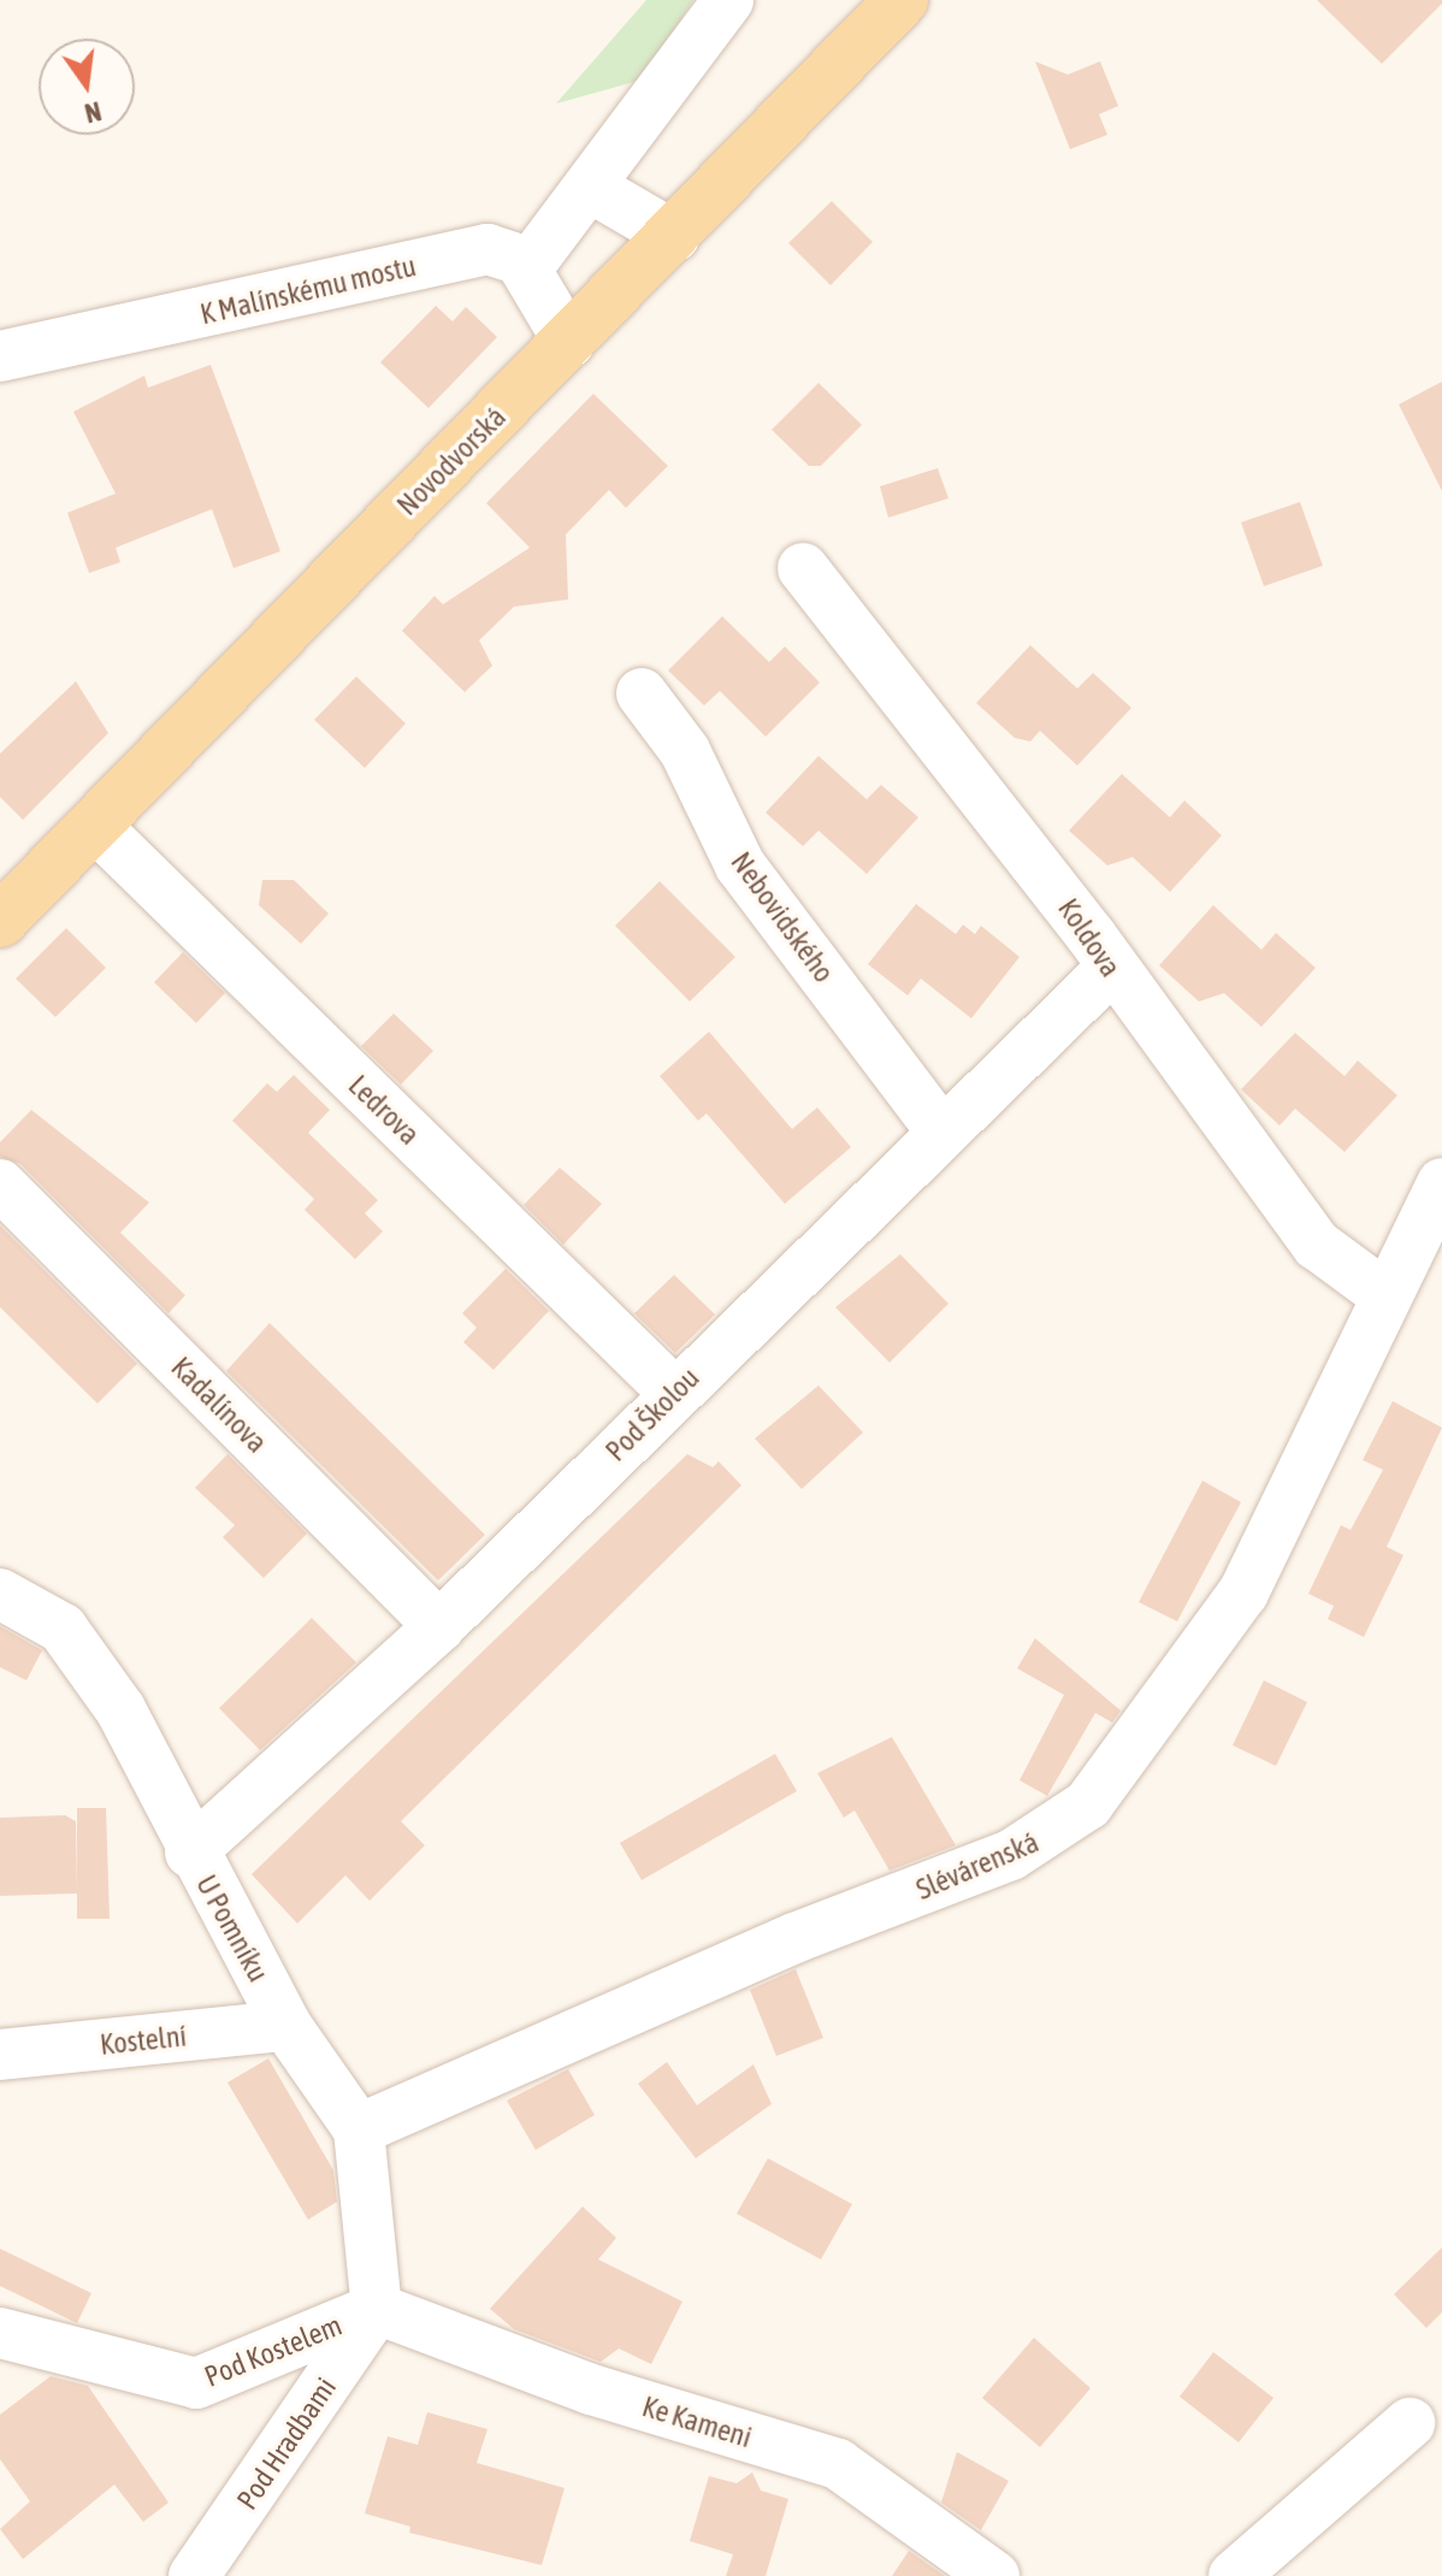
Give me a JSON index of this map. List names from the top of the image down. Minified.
{"streets":{"main road":["Novodvorská"],"street":["K Malínskému mostu","Nebovidského","Koldova","Ledrova","Kadalínova","Pod Školou","Slévárenská","U Pomníku","Kostelní","Pod Kostelem","Ke Kameni","Pod Hradbami"]},"crossings":[["Novodvorská","Ledrova"],["Nebovidského","Pod Školou"],["Koldova","Pod Školou"],["Koldova","Slévárenská"],["Ledrova","Pod Školou"],["Kadalínova","Pod Školou"],["Pod Školou","U Pomníku"],["Slévárenská","U Pomníku"],["U Pomníku","Kostelní"],["U Pomníku","Pod Kostelem"],["U Pomníku","Ke Kameni"],["U Pomníku","Pod Hradbami"],["Pod Kostelem","Ke Kameni"],["Pod Kostelem","Pod Hradbami"],["Ke Kameni","Pod Hradbami"]],"north":"bottom"}
